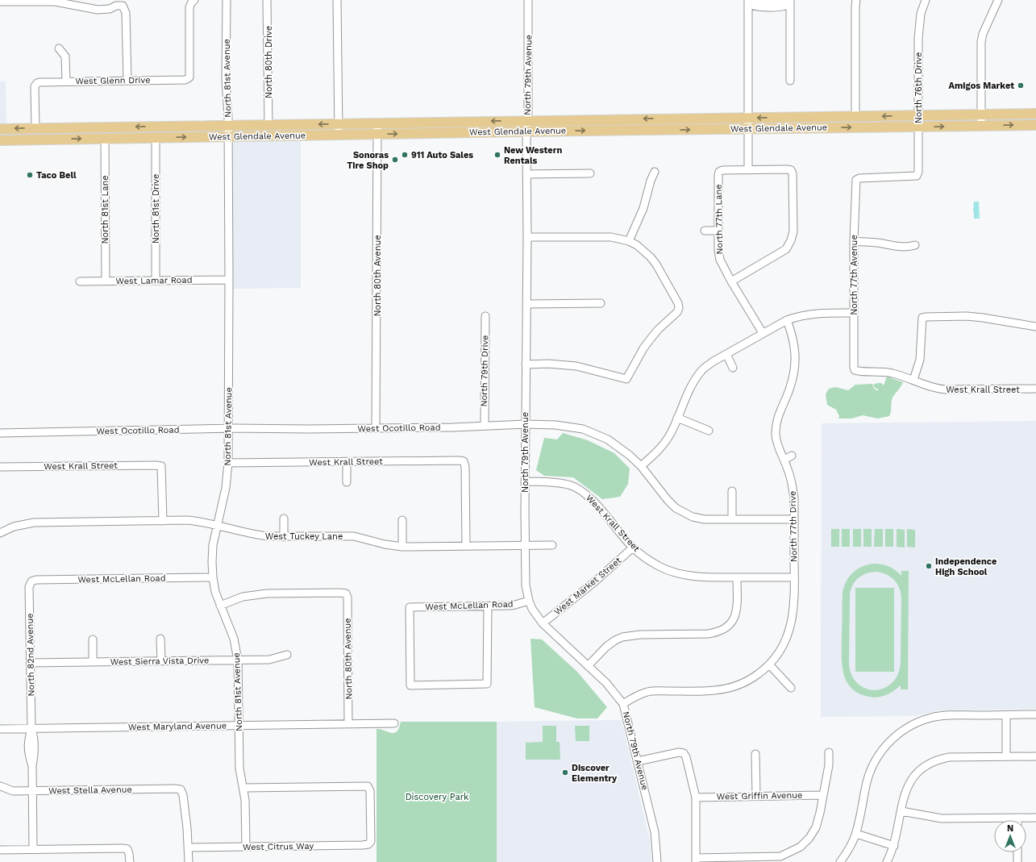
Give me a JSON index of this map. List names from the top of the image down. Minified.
{"streets":{"main road":["West Glendale Avenue"],"street":["North 80th Drive","North 79th Avenue","North 81st Avenue","West Glenn Drive","North 76th Drive","North 81st Drive","North 81st Lane","North 77th Lane","North 77th Avenue","North 80th Avenue","West Lamar Road","North 79th Drive","West Krall Street","West Ocotillo Road","North 77th Drive","West Tuckey Lane","West McLellan Road","West Market Street","North 82nd Avenue","West Sierra Vista Drive","West Maryland Avenue","West Stella Avenue","West Griffin Avenue","West Citrus Way"]},"crossings":[["North 80th Drive","West Glendale Avenue"],["North 79th Avenue","West Glendale Avenue"],["North 79th Avenue","West Krall Street"],["North 79th Avenue","West Ocotillo Road"],["North 79th Avenue","West Tuckey Lane"],["North 79th Avenue","West McLellan Road"],["North 79th Avenue","West Market Street"],["North 81st Avenue","West Glendale Avenue"],["North 81st Avenue","North 80th Avenue"],["North 81st Avenue","West Lamar Road"],["North 81st Avenue","West Krall Street"],["North 81st Avenue","West Ocotillo Road"],["North 81st Avenue","West Tuckey Lane"],["North 81st Avenue","West McLellan Road"],["North 81st Avenue","West Sierra Vista Drive"],["North 81st Avenue","West Maryland Avenue"],["North 81st Avenue","West Citrus Way"],["West Glenn Drive","West Glendale Avenue"],["North 76th Drive","West Glendale Avenue"],["North 76th Drive","North 77th Avenue"],["West Glendale Avenue","North 81st Drive"],["West Glendale Avenue","North 81st Lane"],["West Glendale Avenue","North 80th Avenue"],["North 81st Drive","West Lamar Road"],["North 81st Lane","West Lamar Road"],["North 77th Avenue","West Krall Street"],["North 80th Avenue","West Ocotillo Road"],["North 80th Avenue","West Maryland Avenue"],["North 79th Drive","West Ocotillo Road"],["West Krall Street","North 77th Drive"],["West Krall Street","West Tuckey Lane"],["West Krall Street","West Market Street"],["West McLellan Road","North 82nd Avenue"],["North 82nd Avenue","West Sierra Vista Drive"],["North 82nd Avenue","West Maryland Avenue"],["North 82nd Avenue","West Stella Avenue"],["West Stella Avenue","West Citrus Way"]],"parks":["Discovery Park"],"places":["Amigos Market","911 Auto Sales","New Western Rentals","Sonoras Tire Shop","Taco Bell","Independence High School","Discover Elementry"],"north":"top"}
